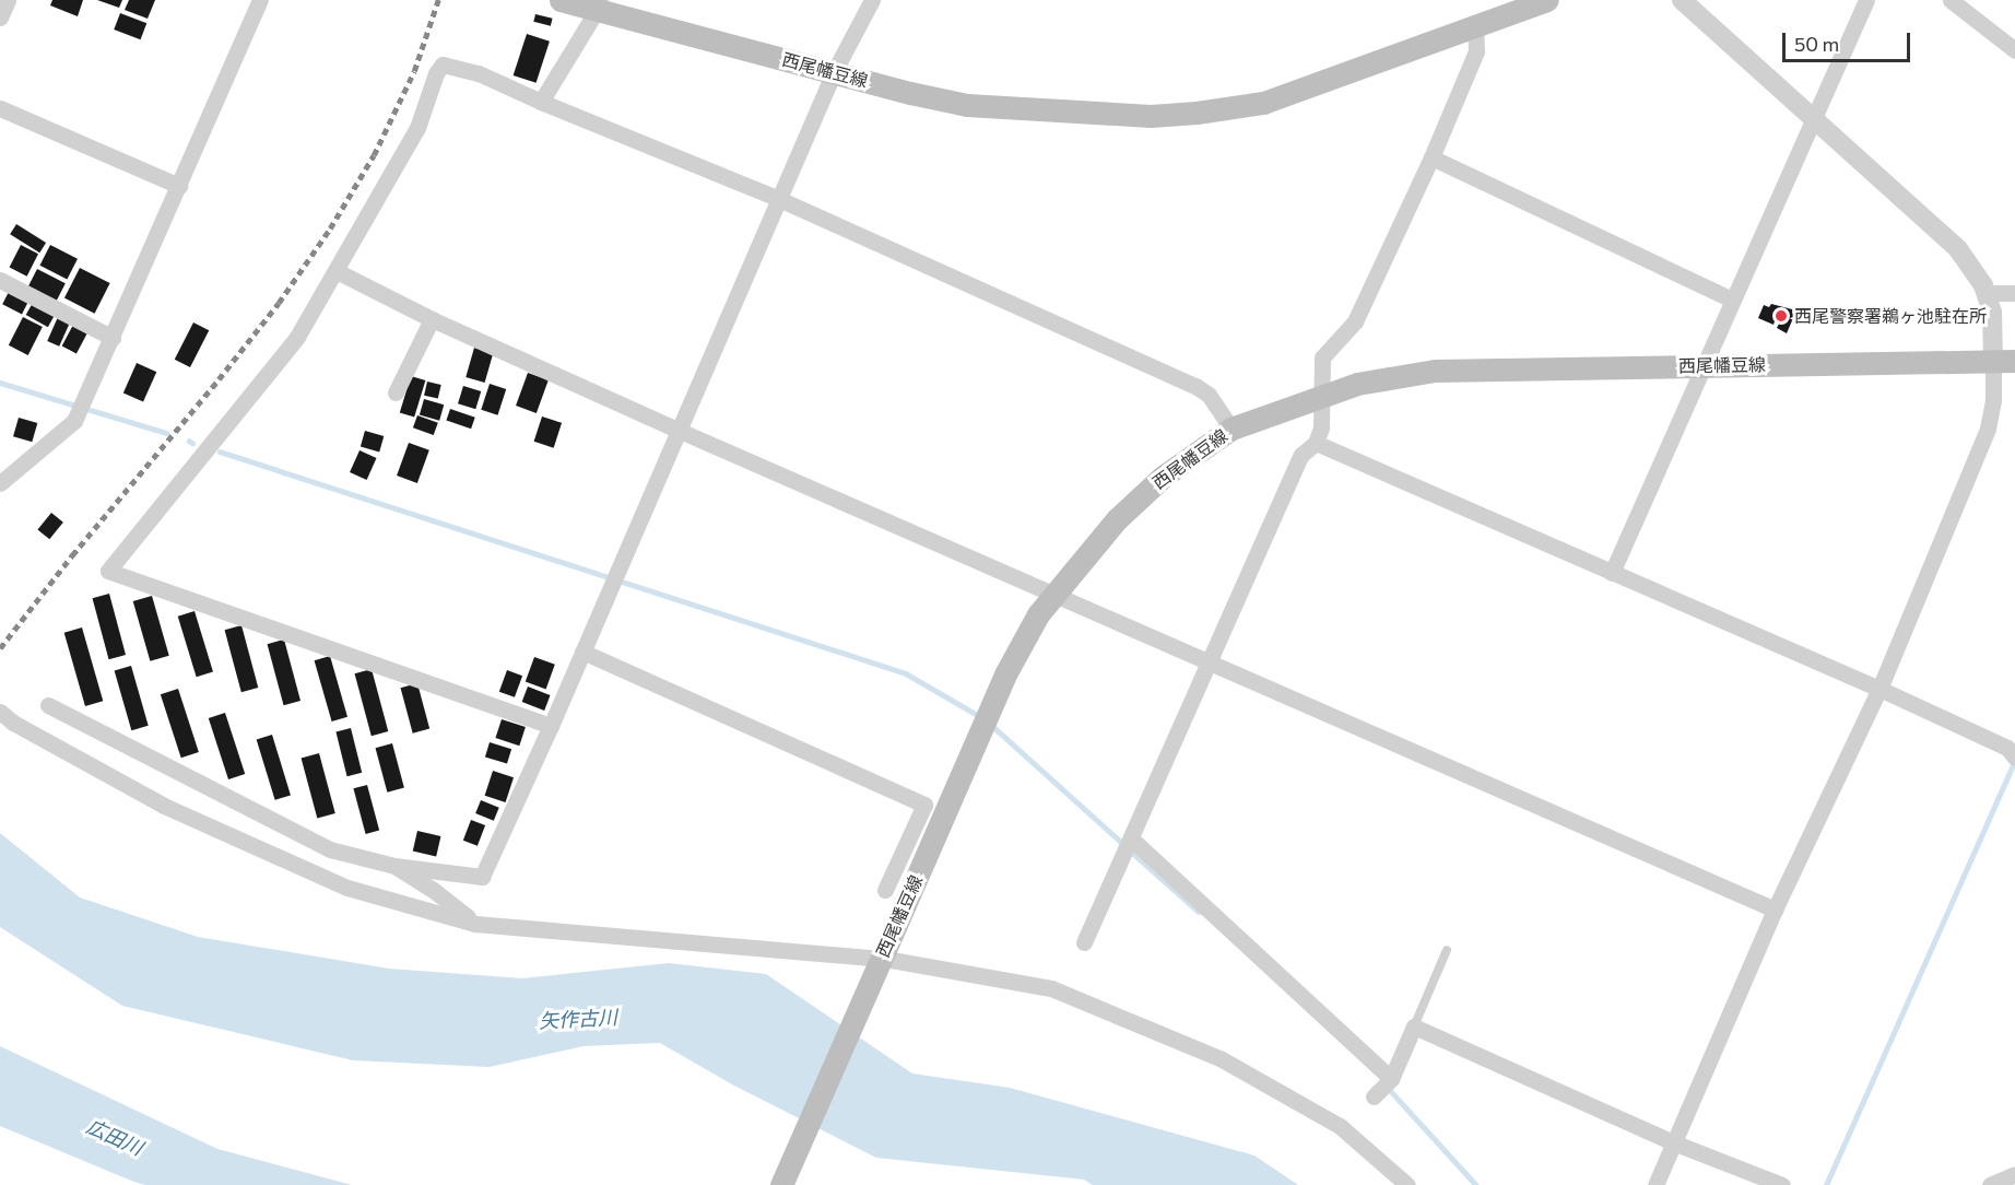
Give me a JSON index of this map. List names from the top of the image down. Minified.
{"streets":{"main road":["西尾幡豆線"]},"water":["矢作古川","広田川"],"places":["西尾警察署鵜ヶ池駐在所"],"scale_bar":"50 m"}
